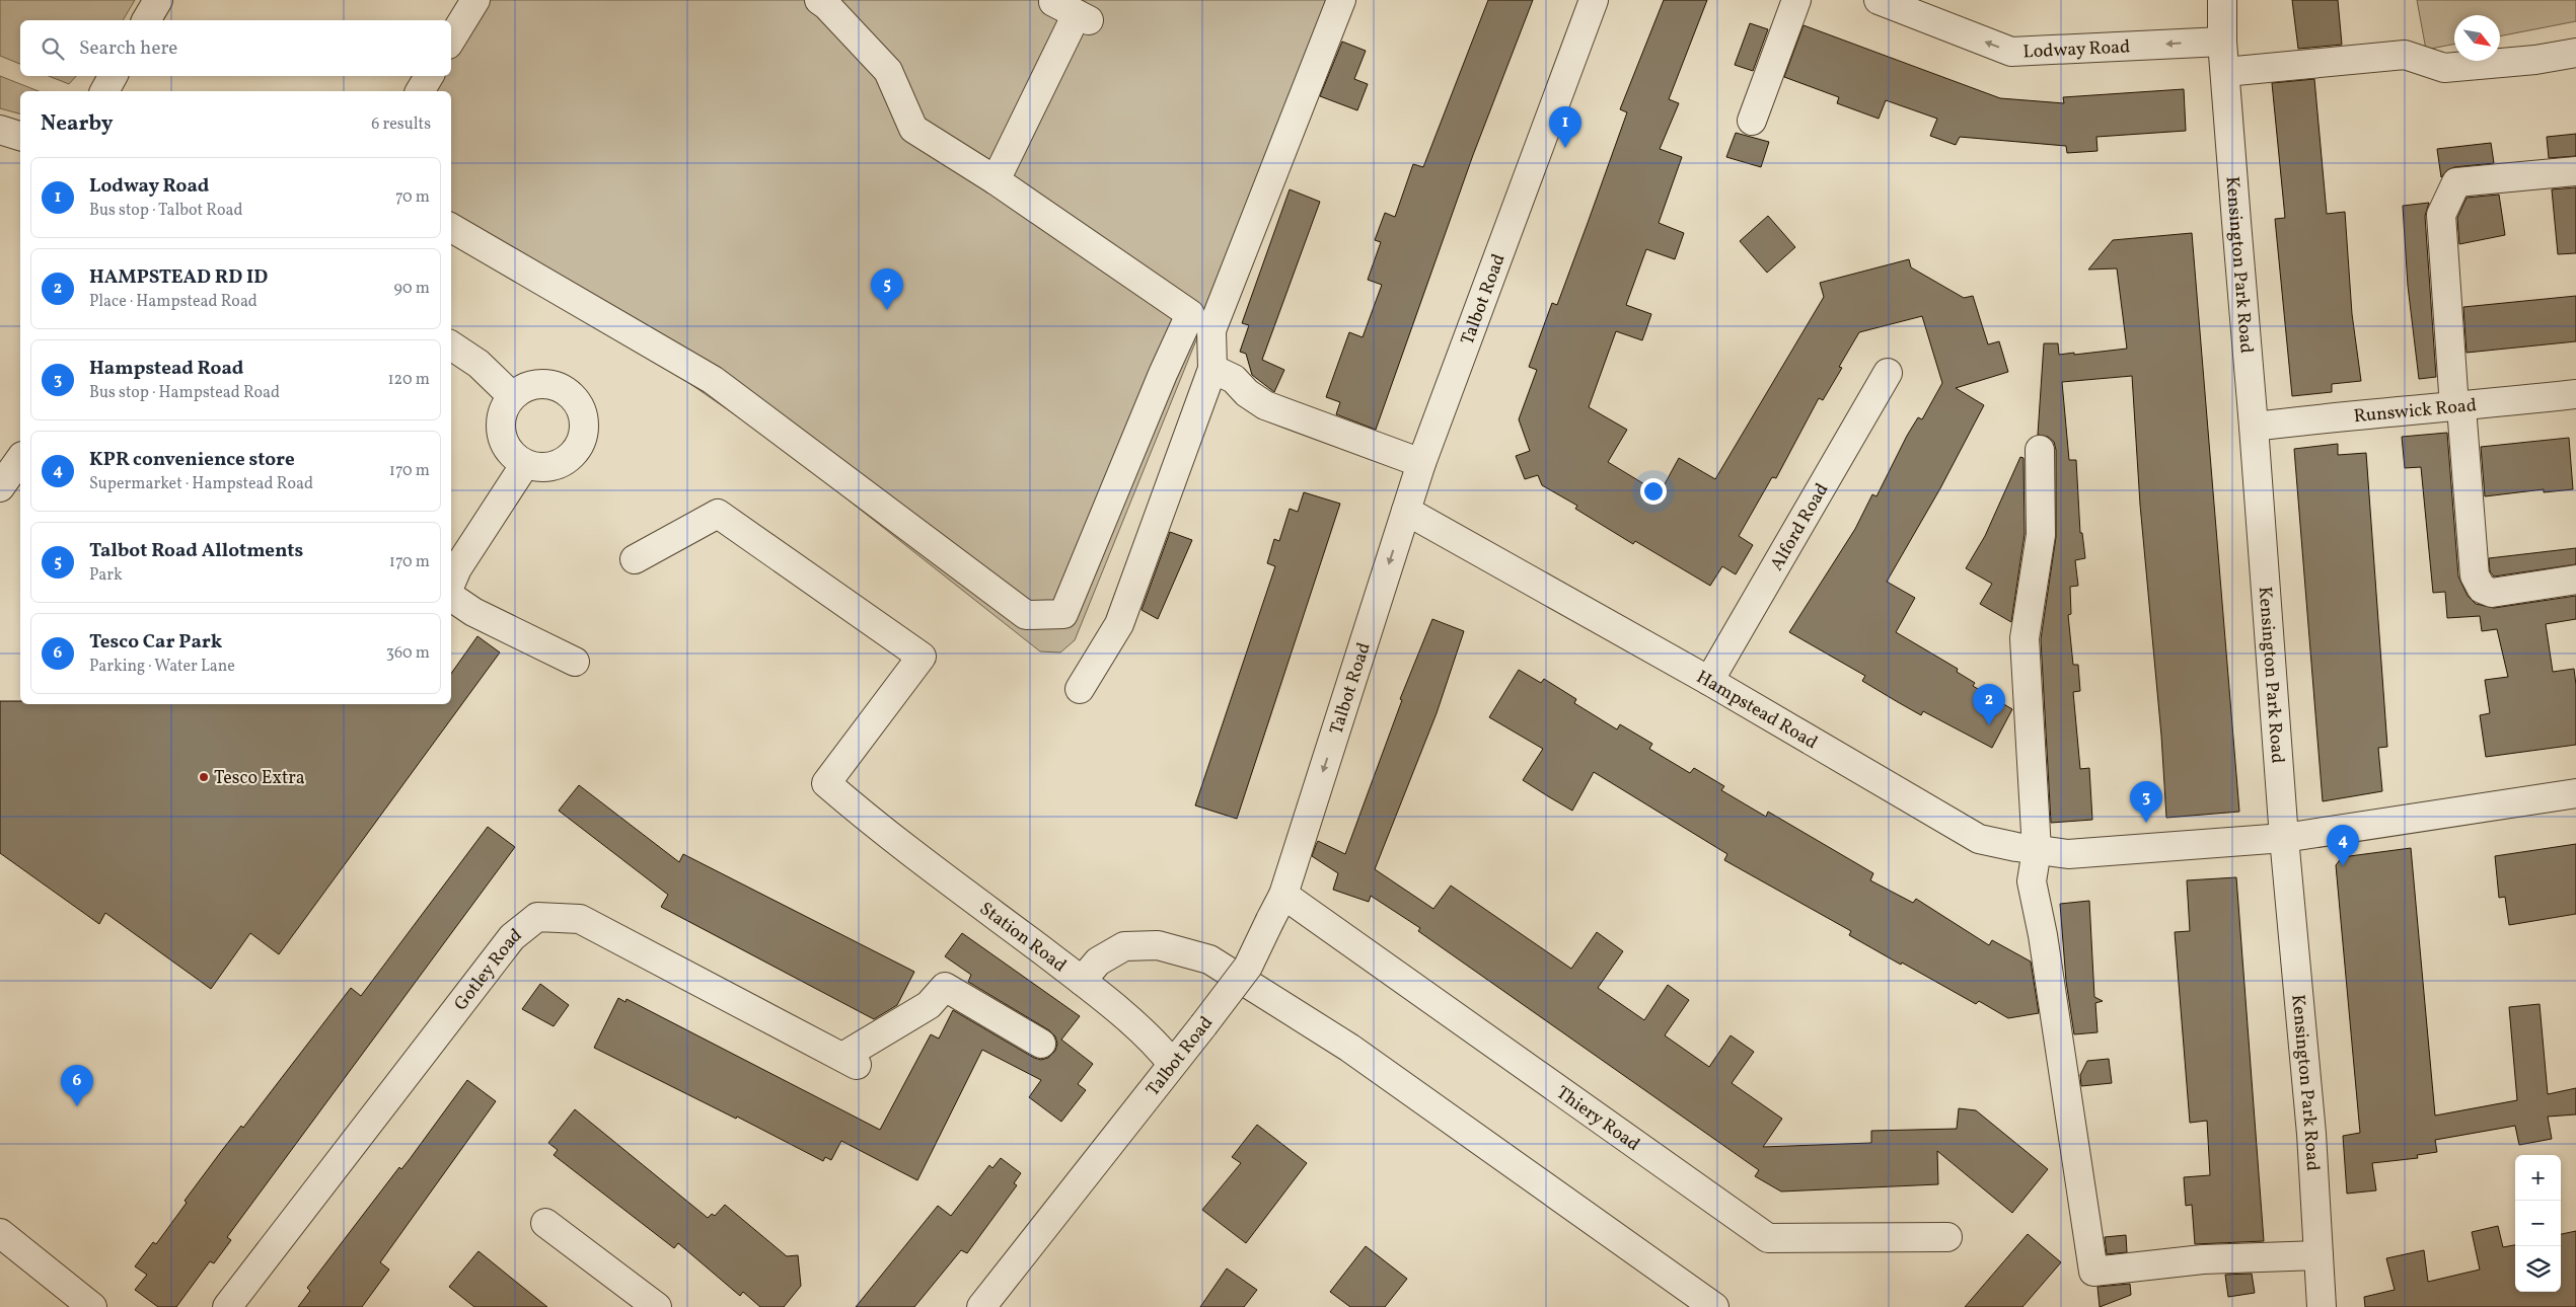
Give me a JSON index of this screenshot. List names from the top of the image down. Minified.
{"streets":{"street":["Lodway Road","Kensington Park Road","Talbot Road","Runswick Road","Alford Road","Hampstead Road","Station Road","Gotley Road","Thiery Road"]},"crossings":[["Lodway Road","Kensington Park Road"],["Kensington Park Road","Runswick Road"],["Kensington Park Road","Hampstead Road"],["Talbot Road","Hampstead Road"],["Talbot Road","Station Road"],["Talbot Road","Thiery Road"],["Alford Road","Hampstead Road"]],"one_way":["Lodway Road"],"places":["Tesco Extra"],"north":"bottom right","page":{"search":"Search here","heading":["Nearby","6 results"],"pins":["1","5","2","3","4","6"],"list":[{"mark":"1","name":"Lodway Road","note":"Bus stop · Talbot Road","value":"70 m"},{"mark":"2","name":"HAMPSTEAD RD ID","note":"Place · Hampstead Road","value":"90 m"},{"mark":"3","name":"Hampstead Road","note":"Bus stop · Hampstead Road","value":"120 m"},{"mark":"4","name":"KPR convenience store","note":"Supermarket · Hampstead Road","value":"170 m"},{"mark":"5","name":"Talbot Road Allotments","note":"Park","value":"170 m"},{"mark":"6","name":"Tesco Car Park","note":"Parking · Water Lane","value":"360 m"}],"map_buttons":["+","−"]}}
